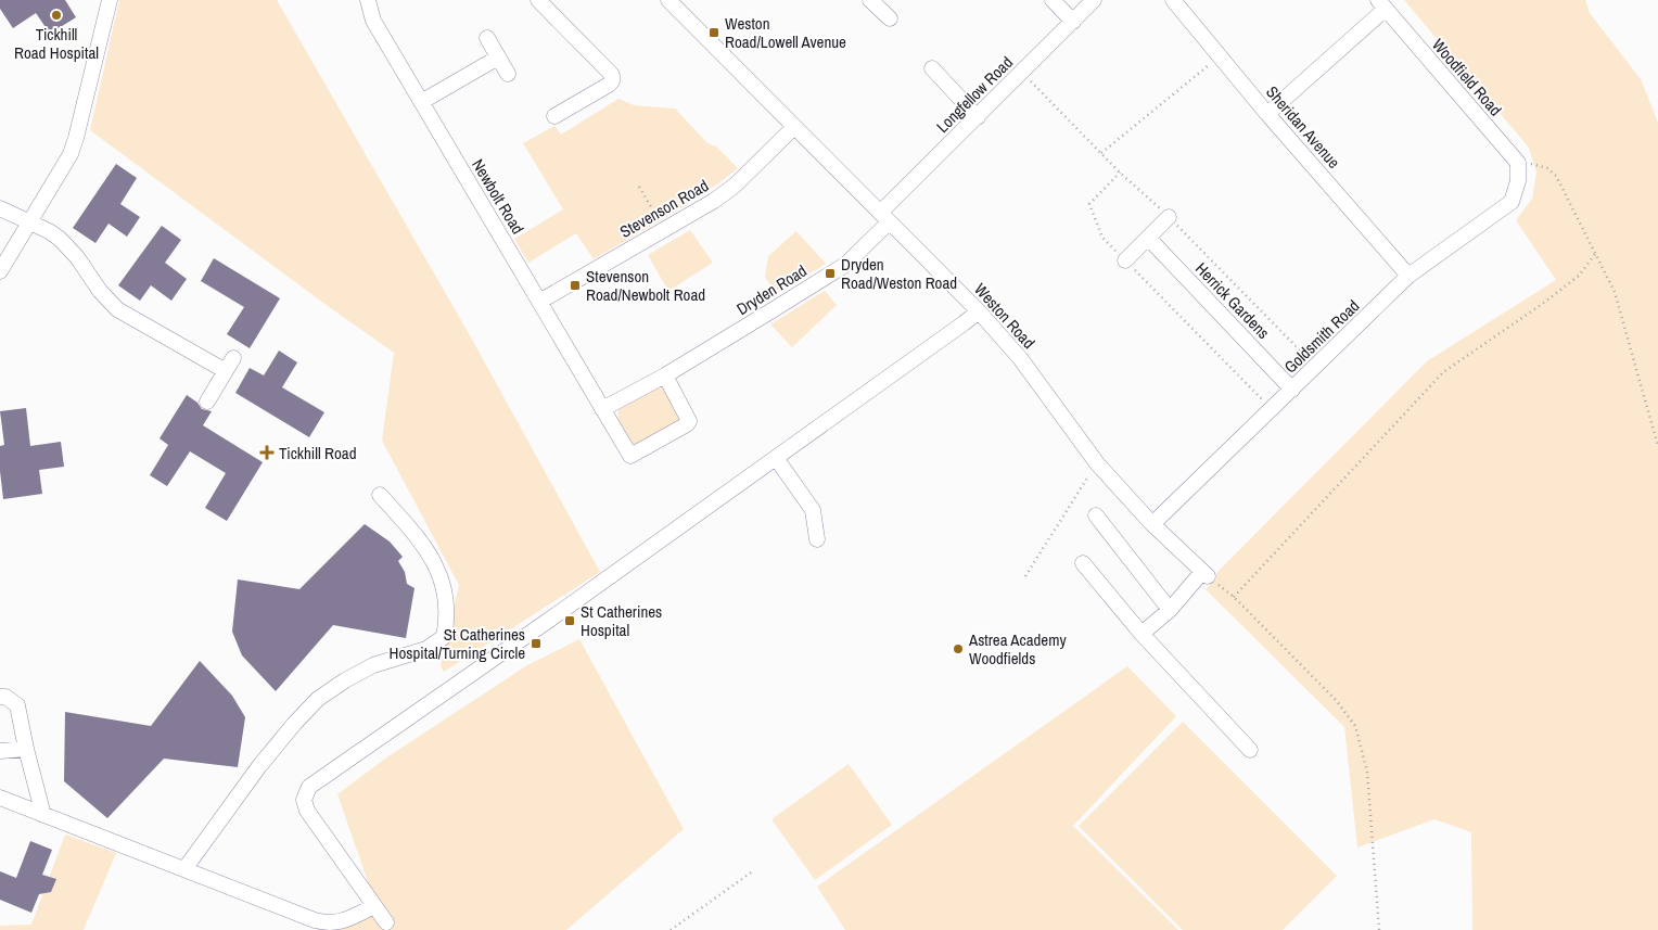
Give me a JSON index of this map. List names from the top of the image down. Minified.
{"streets":{"street":["Woodfield Road","Longfellow Road","Sheridan Avenue","Newbolt Road","Stevenson Road","Dryden Road","Herrick Gardens","Weston Road","Goldsmith Road"]},"crossings":[["Woodfield Road","Goldsmith Road"],["Longfellow Road","Dryden Road"],["Longfellow Road","Weston Road"],["Sheridan Avenue","Goldsmith Road"],["Newbolt Road","Stevenson Road"],["Newbolt Road","Dryden Road"],["Stevenson Road","Weston Road"],["Dryden Road","Weston Road"],["Herrick Gardens","Goldsmith Road"],["Weston Road","Goldsmith Road"]],"places":{"other":["Tickhill Road Hospital","Astrea Academy Woodfields"],"transit":["Weston Road/Lowell Avenue","Dryden Road/Weston Road","Stevenson Road/Newbolt Road","St Catherines Hospital","St Catherines Hospital/Turning Circle"],"health":["Tickhill Road"]}}
